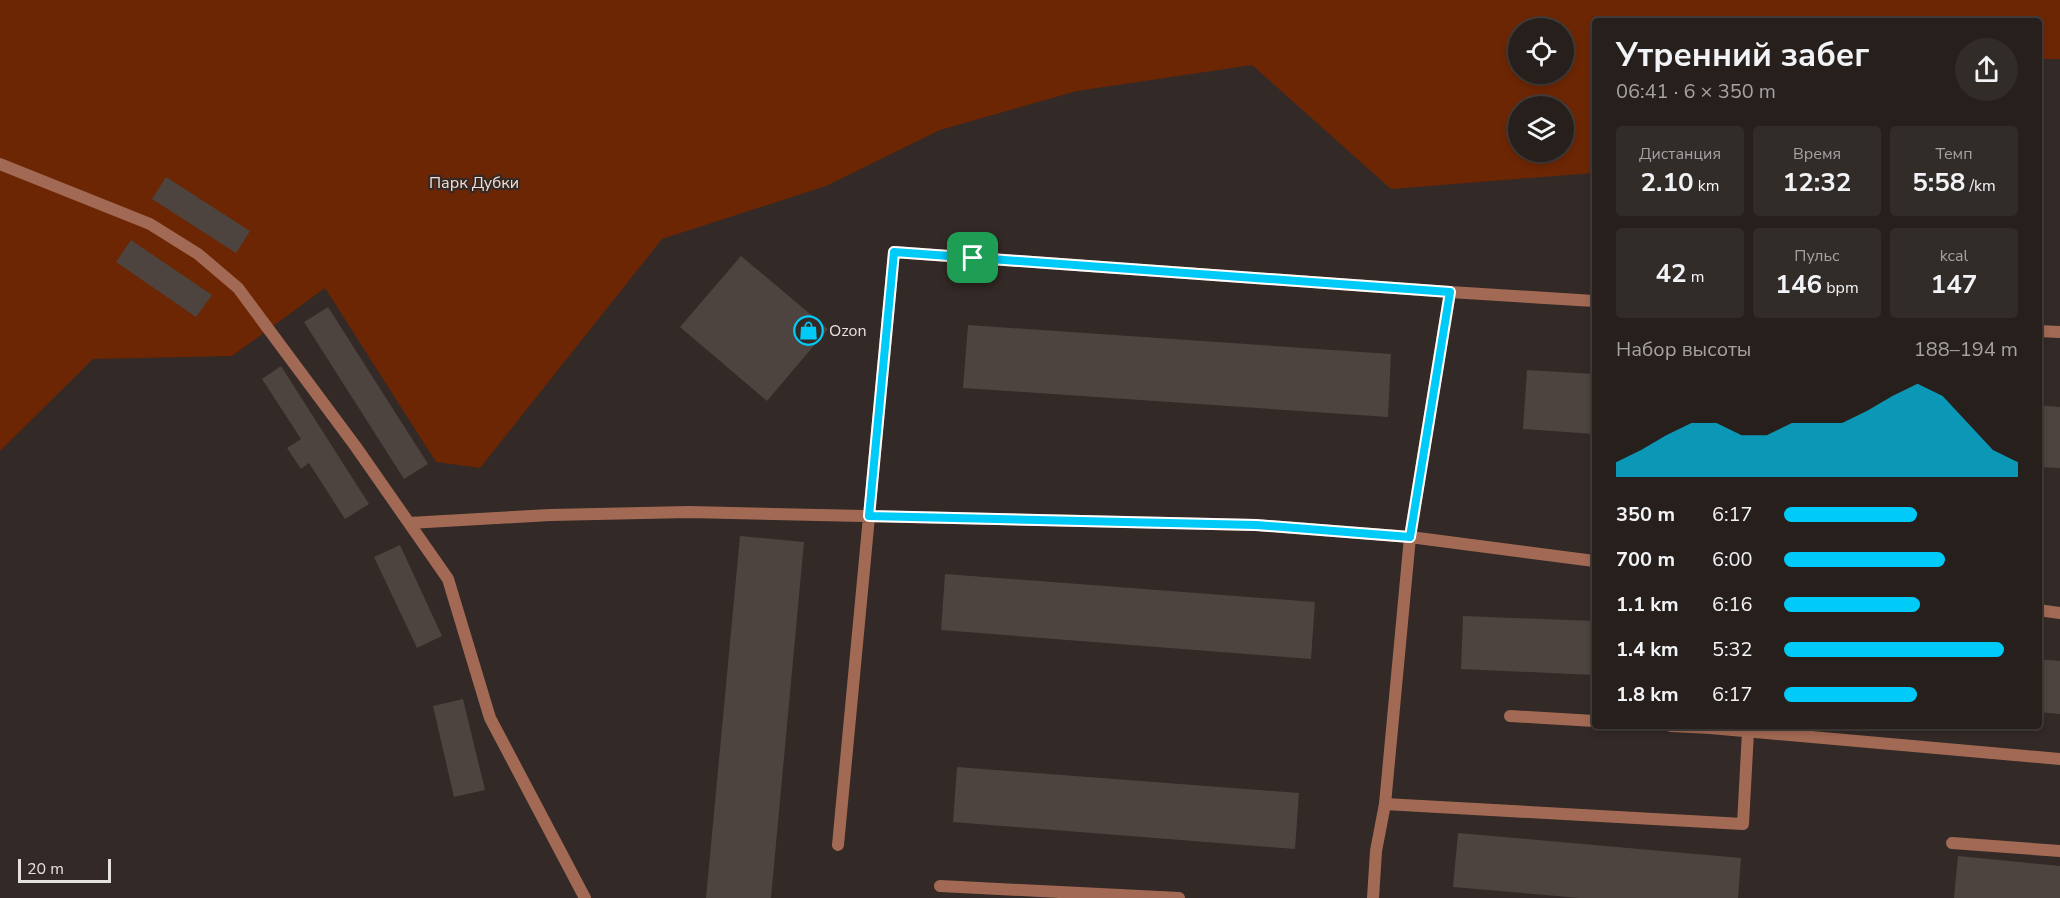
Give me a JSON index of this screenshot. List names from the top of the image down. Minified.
{"parks":["Парк Дубки"],"places":{"shop":["Ozon"]},"scale_bar":"20 m","page":{"heading":["Утренний забег","06:41 · 6 × 350 m"],"stats":[["Дистанция","2.10 km"],["Время","12:32"],["Темп","5:58 /km"],["42 m"],["Пульс","146 bpm"],["kcal","147"]],"chart":["Набор высоты","188–194 m"],"list":[{"name":"350 m","note":"6:17"},{"name":"700 m","note":"6:00"},{"name":"1.1 km","note":"6:16"},{"name":"1.4 km","note":"5:32"},{"name":"1.8 km","note":"6:17"}],"scale":"20 m"}}
